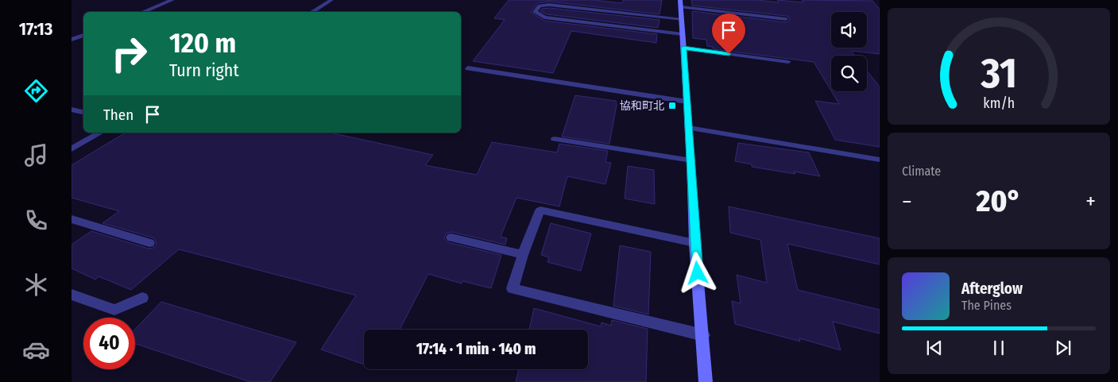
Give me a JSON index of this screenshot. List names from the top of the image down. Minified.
{"places":{"transit":["協和町北"]},"page":{"tabs":"17:13","turn":["120 m","Turn right"],"then":"Then","tile":"Climate","heat":["−","20°","+"],"song":["Afterglow","The Pines"],"limit":"40","trip":"17:14 · 1 min · 140 m","gauge":["31","km/h"]}}
